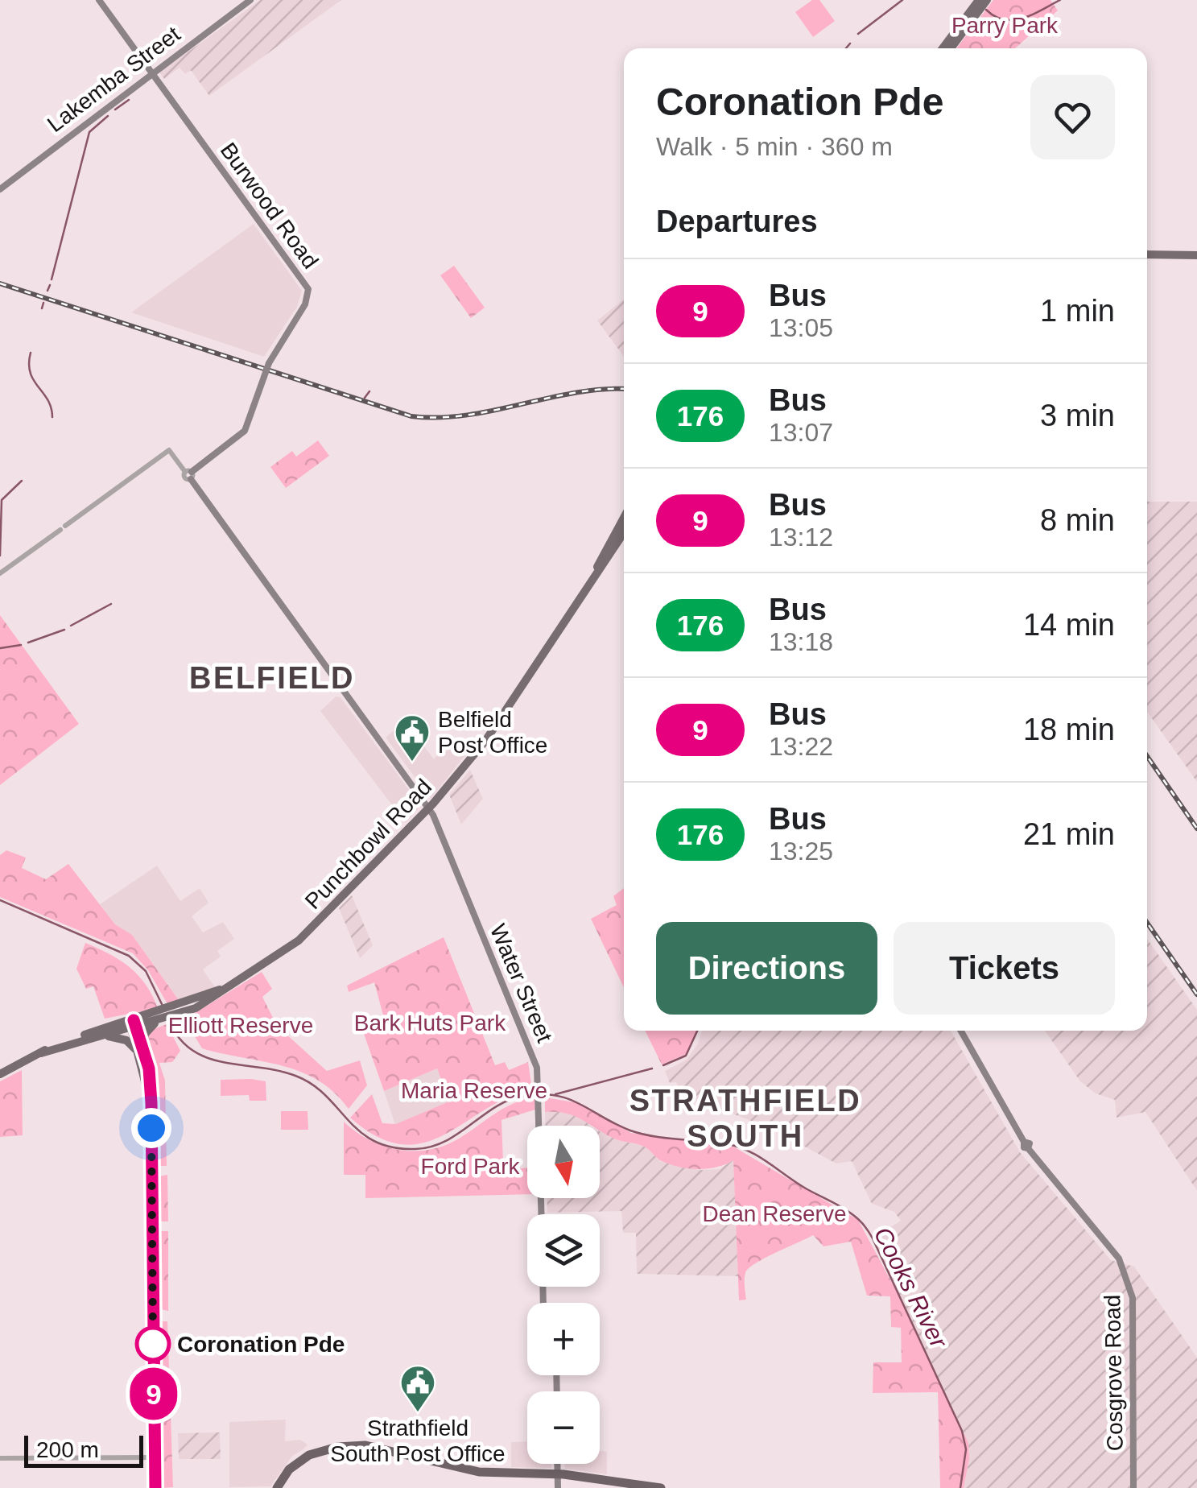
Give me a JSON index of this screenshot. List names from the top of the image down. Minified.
{"streets":{"main road":["Lakemba Street","Burwood Road","Punchbowl Road","Water Street","Cosgrove Road"]},"crossings":[["Lakemba Street","Burwood Road"],["Punchbowl Road","Water Street"]],"districts":["BELFIELD","STRATHFIELD SOUTH"],"water":["Cooks River"],"parks":["Parry Park","Bark Huts Park","Elliott Reserve","Maria Reserve","Ford Park","Dean Reserve"],"places":{"public building":["Belfield Post Office","Strathfield South Post Office"],"other":["Coronation Pde"]},"lines":["bus line 9"],"scale_bar":"200 m","north":"bottom","page":{"on_map":"9","heading":[["Coronation Pde","Walk · 5 min · 360 m"],"Departures"],"list":[{"mark":"9","name":"Bus","note":"13:05","value":"1 min"},{"mark":"176","name":"Bus","note":"13:07","value":"3 min"},{"mark":"9","name":"Bus","note":"13:12","value":"8 min"},{"mark":"176","name":"Bus","note":"13:18","value":"14 min"},{"mark":"9","name":"Bus","note":"13:22","value":"18 min"},{"mark":"176","name":"Bus","note":"13:25","value":"21 min"}],"buttons":["Directions","Tickets"],"map_buttons":["+","−"],"scale":"200 m"}}
